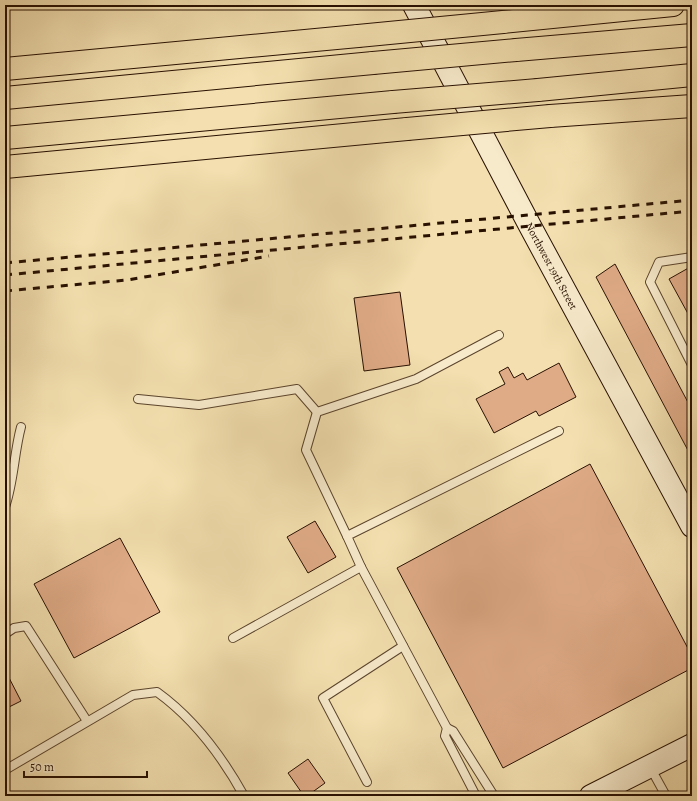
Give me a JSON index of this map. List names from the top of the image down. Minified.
{"streets":{"street":["Northwest 19th Street"]},"scale_bar":"50 m"}
